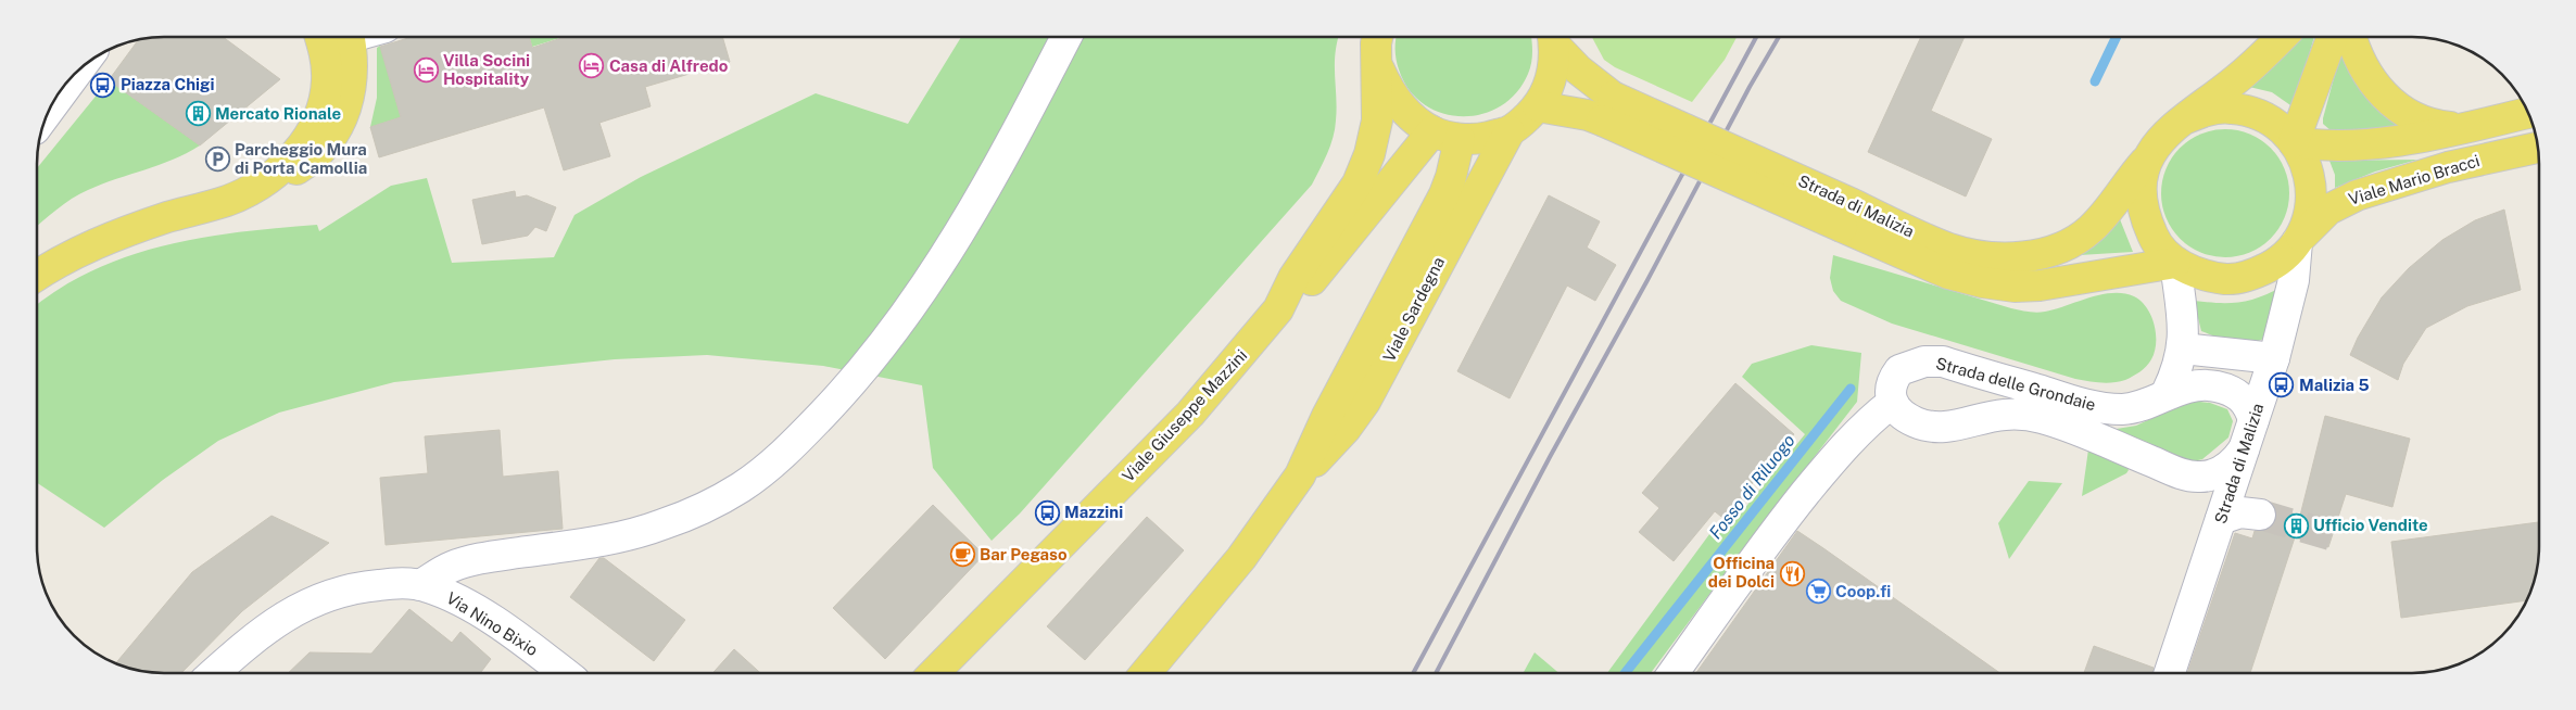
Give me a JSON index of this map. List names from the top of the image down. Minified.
{"streets":{"main road":["Viale Mario Bracci","Strada di Malizia","Viale Sardegna","Viale Giuseppe Mazzini"],"street":["Strada delle Grondaie","Via Nino Bixio"]},"crossings":[["Viale Mario Bracci","Strada di Malizia"],["Strada di Malizia","Strada delle Grondaie"],["Viale Sardegna","Viale Giuseppe Mazzini"]],"water":["Fosso di Riluogo"],"places":{"hotel":["Casa di Alfredo","Villa Socini Hospitality"],"bus stop":["Piazza Chigi","Malizia 5","Mazzini"],"building":["Mercato Rionale","Ufficio Vendite"],"parking":["Parcheggio Mura di Porta Camollia"],"cafe":["Bar Pegaso"],"restaurant":["Officina dei Dolci"],"supermarket":["Coop.fi"]}}
